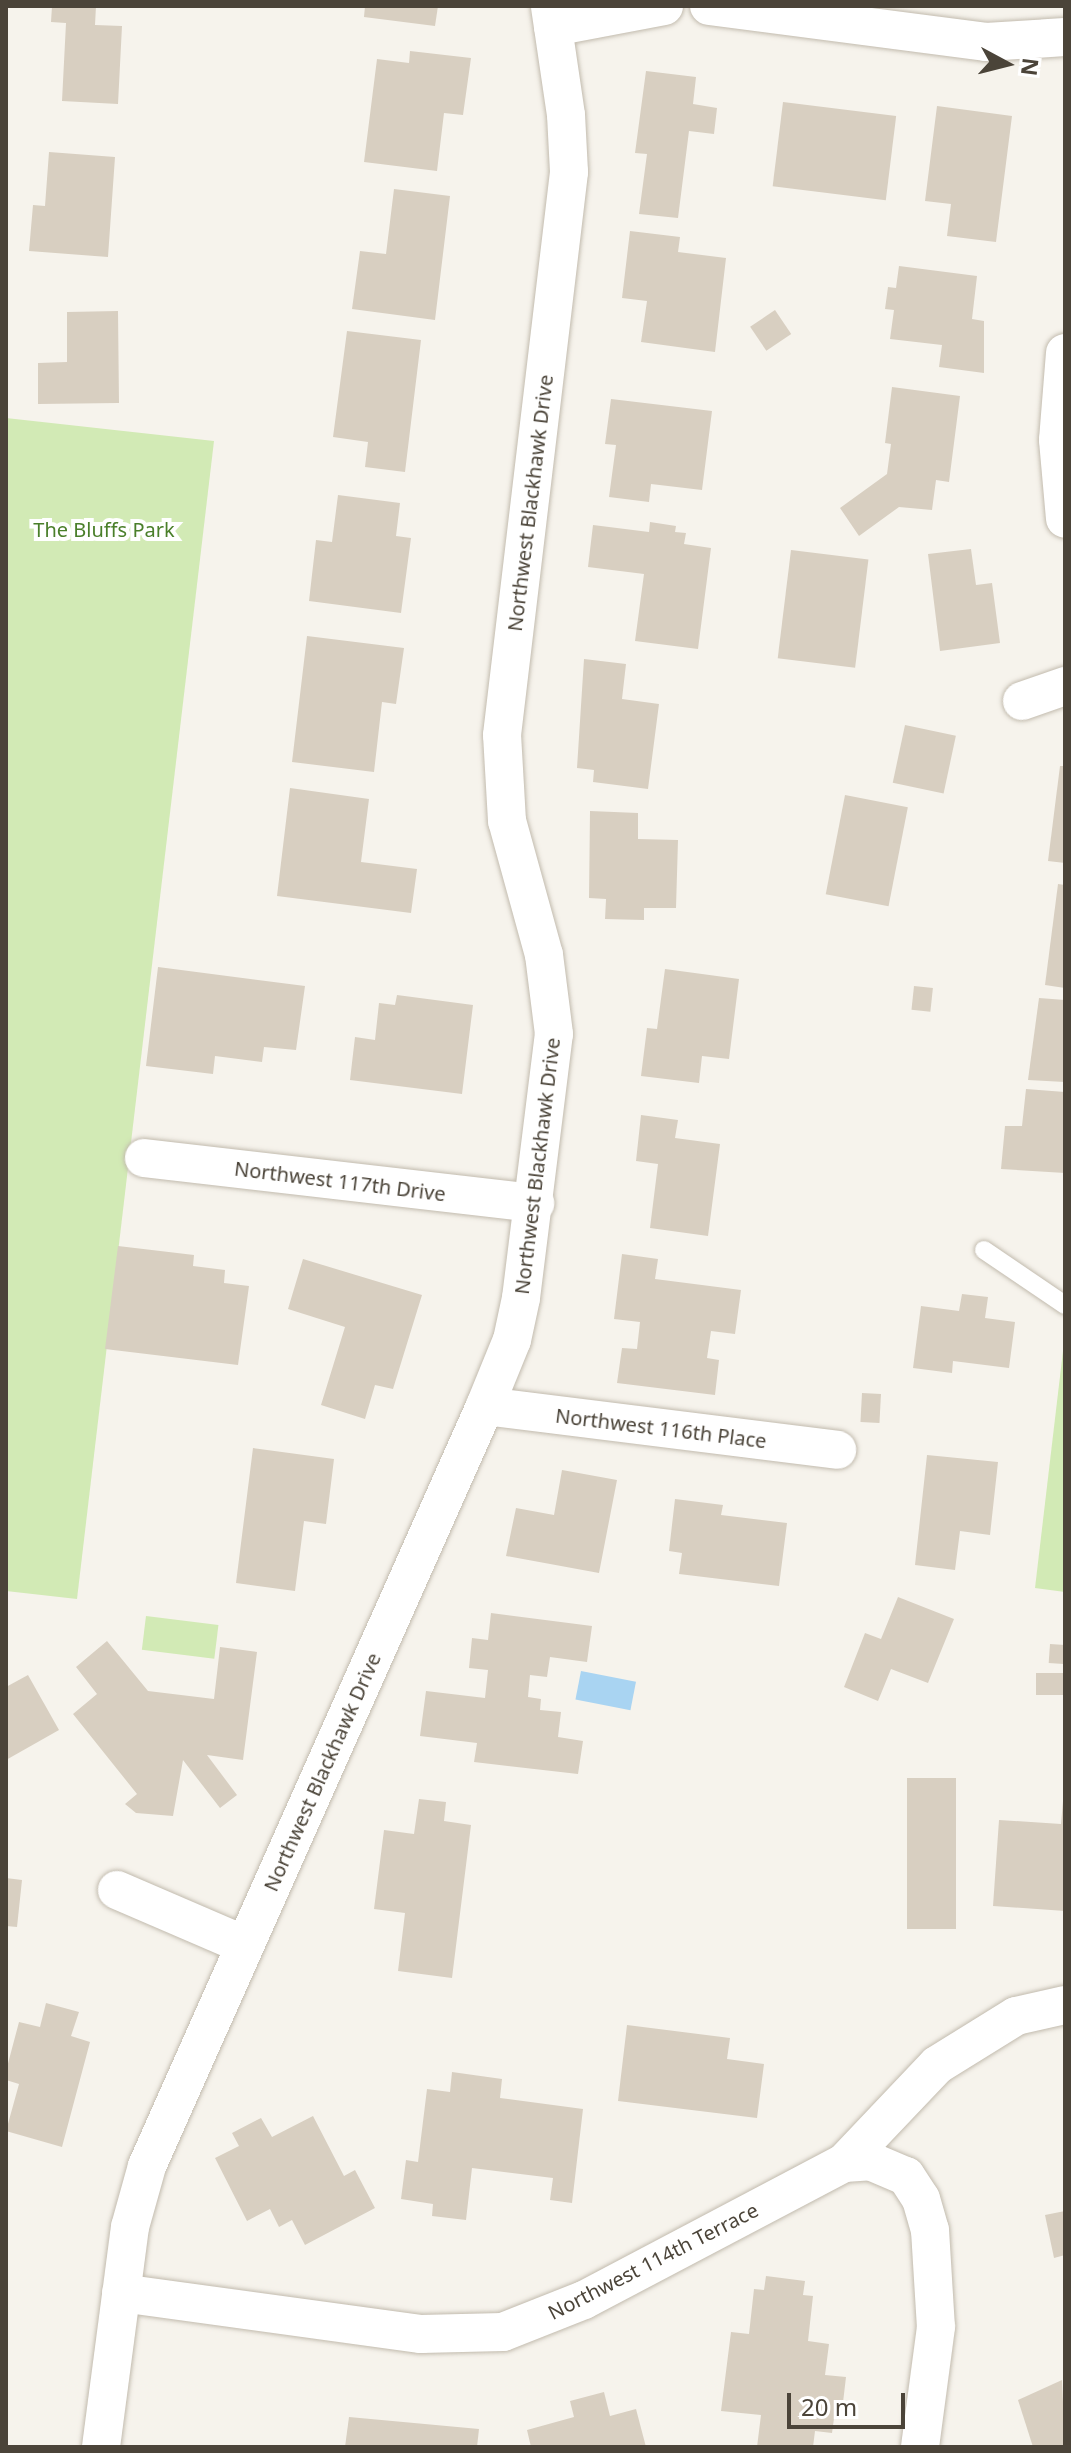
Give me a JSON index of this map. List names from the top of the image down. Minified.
{"streets":{"street":["Northwest Blackhawk Drive","Northwest 117th Drive","Northwest 116th Place","Northwest 114th Terrace"]},"crossings":[["Northwest Blackhawk Drive","Northwest 117th Drive"],["Northwest Blackhawk Drive","Northwest 116th Place"],["Northwest Blackhawk Drive","Northwest 114th Terrace"]],"parks":["The Bluffs Park"],"scale_bar":"20 m","north":"right"}
